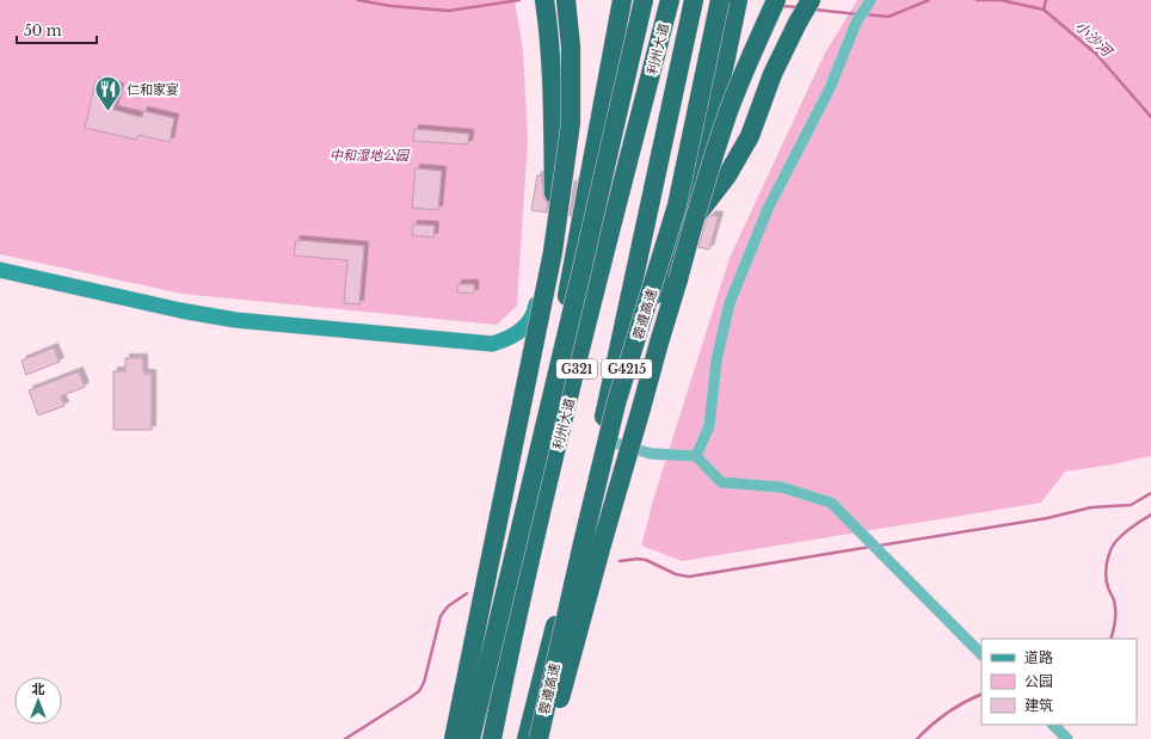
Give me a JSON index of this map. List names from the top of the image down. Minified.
{"streets":{"highway":["利州大道","蓉遵高速","G321","G4215"]},"water":["小沙河"],"parks":["中和湿地公园"],"places":{"restaurant":["仁和家宴"]},"legend":["道路","公园","建筑"],"scale_bar":"50 m","north":"top"}
